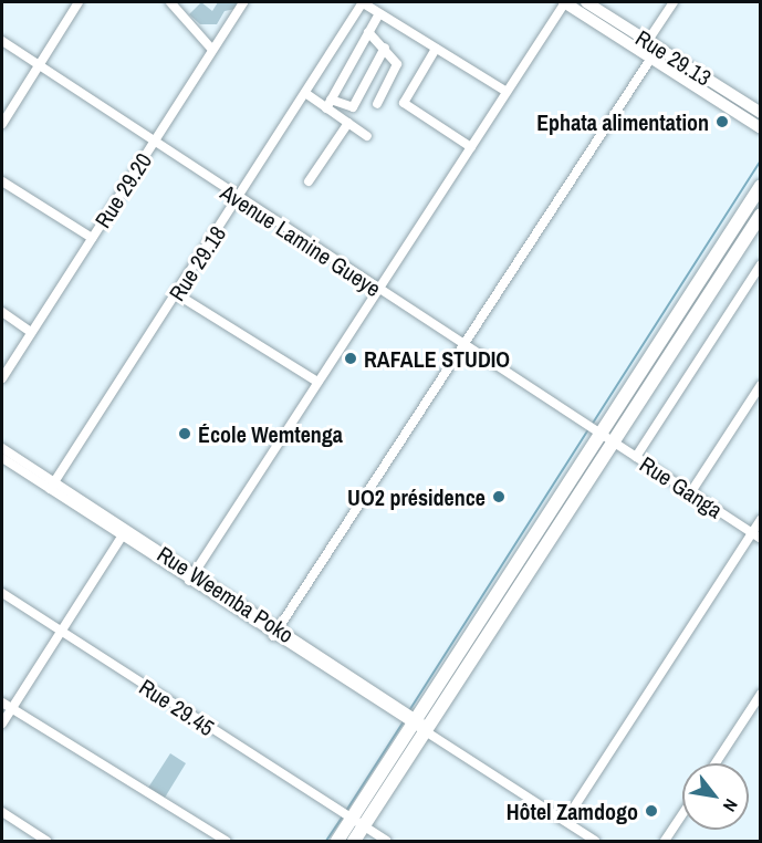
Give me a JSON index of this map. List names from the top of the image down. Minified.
{"streets":{"main road":["Rue 29.13"],"street":["Rue 29.20","Avenue Lamine Gueye","Rue 29.18","Rue Ganga","Rue Weemba Poko","Rue 29.45"]},"crossings":[["Rue 29.20","Avenue Lamine Gueye"],["Avenue Lamine Gueye","Rue 29.18"],["Avenue Lamine Gueye","Rue Ganga"],["Rue 29.18","Rue Weemba Poko"]],"places":["Ephata alimentation","RAFALE STUDIO","École Wemtenga","UO2 présidence","Hôtel Zamdogo"],"north":"bottom right"}
